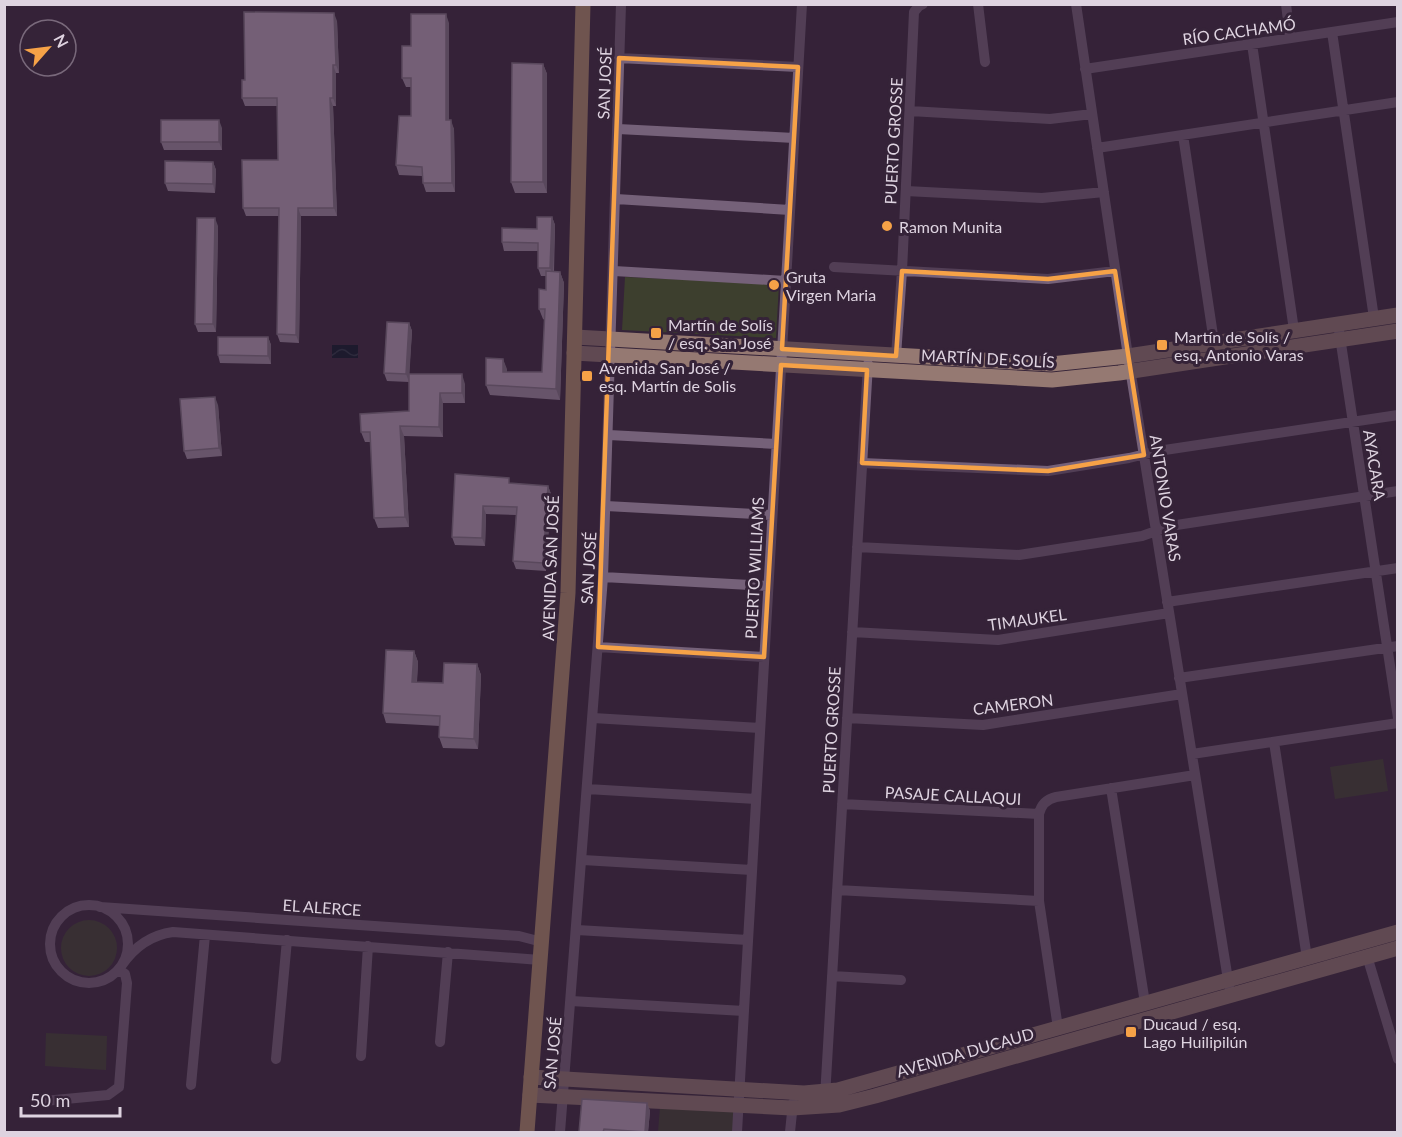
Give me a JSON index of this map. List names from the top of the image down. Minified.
{"streets":{"main road":["AVENIDA SAN JOSÉ"],"street":["RÍO CACHAMÓ","SAN JOSÉ","PUERTO GROSSE","MARTÍN DE SOLÍS","AYACARA","ANTONIO VARAS","PUERTO WILLIAMS","TIMAUKEL","CAMERON","PASAJE CALLAQUI","EL ALERCE","AVENIDA DUCAUD"]},"crossings":[["RÍO CACHAMÓ","ANTONIO VARAS"],["SAN JOSÉ","MARTÍN DE SOLÍS"],["SAN JOSÉ","AVENIDA DUCAUD"],["PUERTO GROSSE","MARTÍN DE SOLÍS"],["PUERTO GROSSE","TIMAUKEL"],["PUERTO GROSSE","CAMERON"],["PUERTO GROSSE","PASAJE CALLAQUI"],["PUERTO GROSSE","AVENIDA DUCAUD"],["MARTÍN DE SOLÍS","AYACARA"],["MARTÍN DE SOLÍS","ANTONIO VARAS"],["MARTÍN DE SOLÍS","AVENIDA SAN JOSÉ"],["MARTÍN DE SOLÍS","PUERTO WILLIAMS"],["AYACARA","TIMAUKEL"],["ANTONIO VARAS","TIMAUKEL"],["ANTONIO VARAS","CAMERON"],["ANTONIO VARAS","PASAJE CALLAQUI"],["ANTONIO VARAS","AVENIDA DUCAUD"],["AVENIDA SAN JOSÉ","EL ALERCE"],["AVENIDA SAN JOSÉ","AVENIDA DUCAUD"],["PUERTO WILLIAMS","AVENIDA DUCAUD"]],"places":{"other":["Ramon Munita","Gruta Virgen Maria"],"transit":["Martín de Solís / esq. San José","Martín de Solís / esq. Antonio Varas","Avenida San José / esq. Martín de Solis","Ducaud / esq. Lago Huilipilún"]},"scale_bar":"50 m","north":"top right"}
